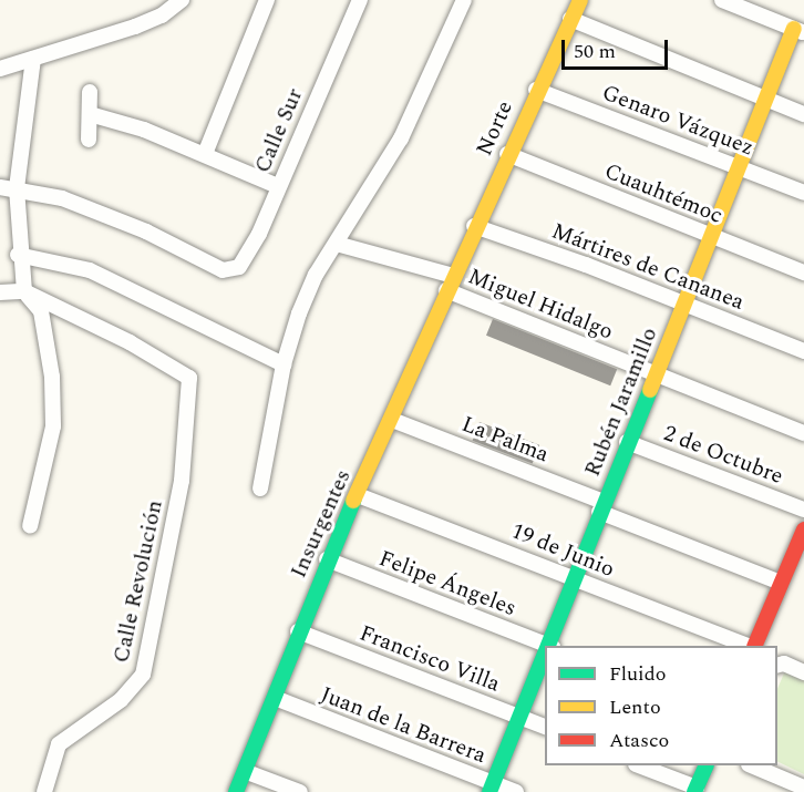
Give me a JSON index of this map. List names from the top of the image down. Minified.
{"streets":{"street":["Genaro Vázquez","Norte","Calle Sur","Cuauhtémoc","Mártires de Cananea","Miguel Hidalgo","Rubén Jaramillo","La Palma","2 de Octubre","Insurgentes","19 de Junio","Calle Revolución","Felipe Ángeles","Francisco Villa","Juan de la Barrera"]},"crossings":[["Genaro Vázquez","Norte"],["Genaro Vázquez","Rubén Jaramillo"],["Norte","Cuauhtémoc"],["Norte","Mártires de Cananea"],["Norte","Miguel Hidalgo"],["Norte","Insurgentes"],["Cuauhtémoc","Rubén Jaramillo"],["Mártires de Cananea","Rubén Jaramillo"],["Miguel Hidalgo","Rubén Jaramillo"],["Miguel Hidalgo","Insurgentes"],["Rubén Jaramillo","La Palma"],["Rubén Jaramillo","2 de Octubre"],["Rubén Jaramillo","19 de Junio"],["Rubén Jaramillo","Felipe Ángeles"],["Rubén Jaramillo","Francisco Villa"],["Rubén Jaramillo","Juan de la Barrera"],["La Palma","Insurgentes"],["Insurgentes","19 de Junio"],["Insurgentes","Felipe Ángeles"],["Insurgentes","Francisco Villa"],["Insurgentes","Juan de la Barrera"]],"legend":["Fluido","Lento","Atasco"],"scale_bar":"50 m"}
